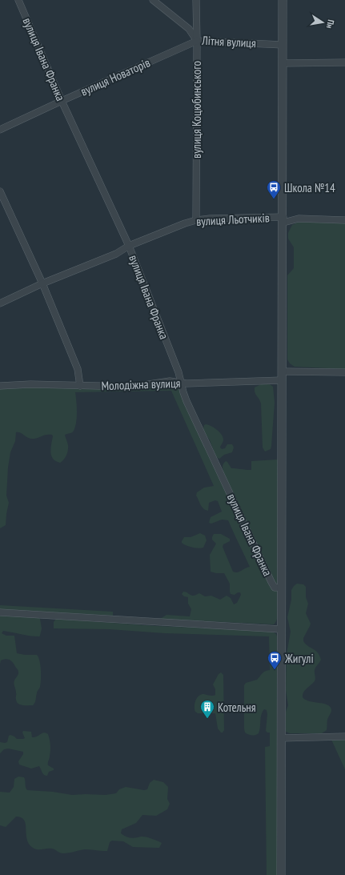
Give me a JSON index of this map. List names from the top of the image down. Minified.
{"streets":{"street":["Літня вулиця","вулиця Івана Франка","вулиця Новаторів","вулиця Коцюбинського","вулиця Льотчиків","Молодіжна вулиця"]},"crossings":[["Літня вулиця","вулиця Новаторів"],["Літня вулиця","вулиця Коцюбинського"],["вулиця Івана Франка","вулиця Новаторів"],["вулиця Івана Франка","вулиця Льотчиків"],["вулиця Івана Франка","Молодіжна вулиця"],["вулиця Новаторів","вулиця Коцюбинського"],["вулиця Коцюбинського","вулиця Льотчиків"]],"places":{"bus stop":["Школа №14","Жигулі"],"building":["Котельня"]},"north":"right"}
